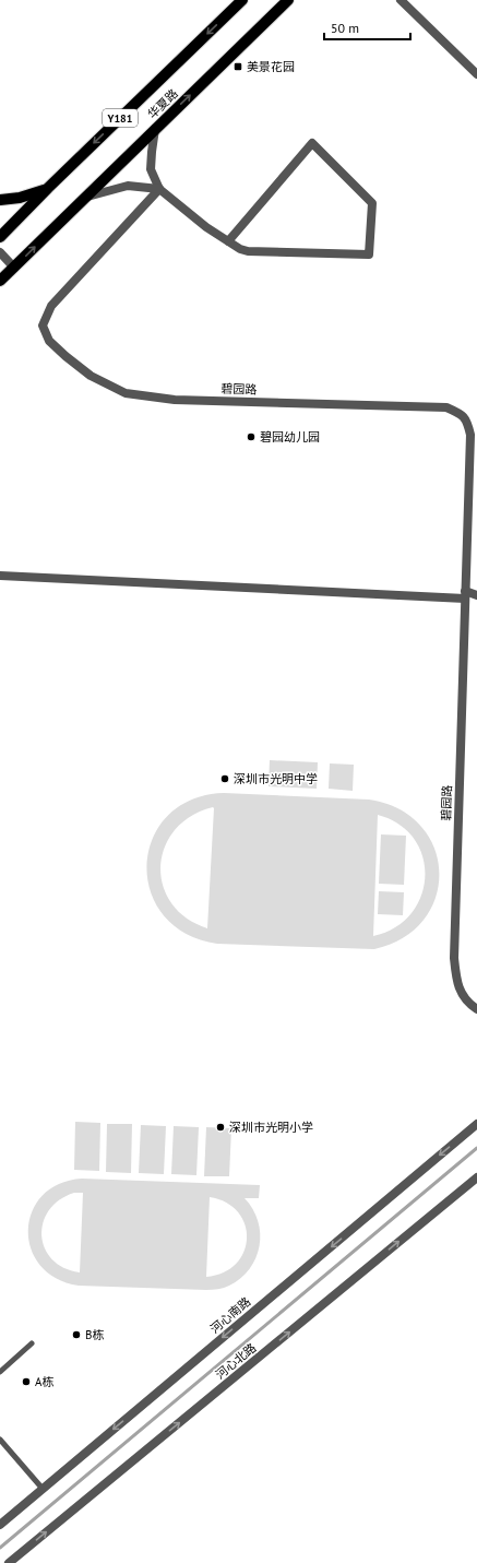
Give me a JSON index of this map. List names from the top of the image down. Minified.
{"streets":{"main road":["华夏路","Y181"],"street":["碧园路","河心南路","河心北路"]},"one_way":["河心南路","河心北路"],"places":{"transit":["美景花园"],"other":["碧园幼儿园","深圳市光明中学","深圳市光明小学","B栋","A栋"]},"scale_bar":"50 m"}
